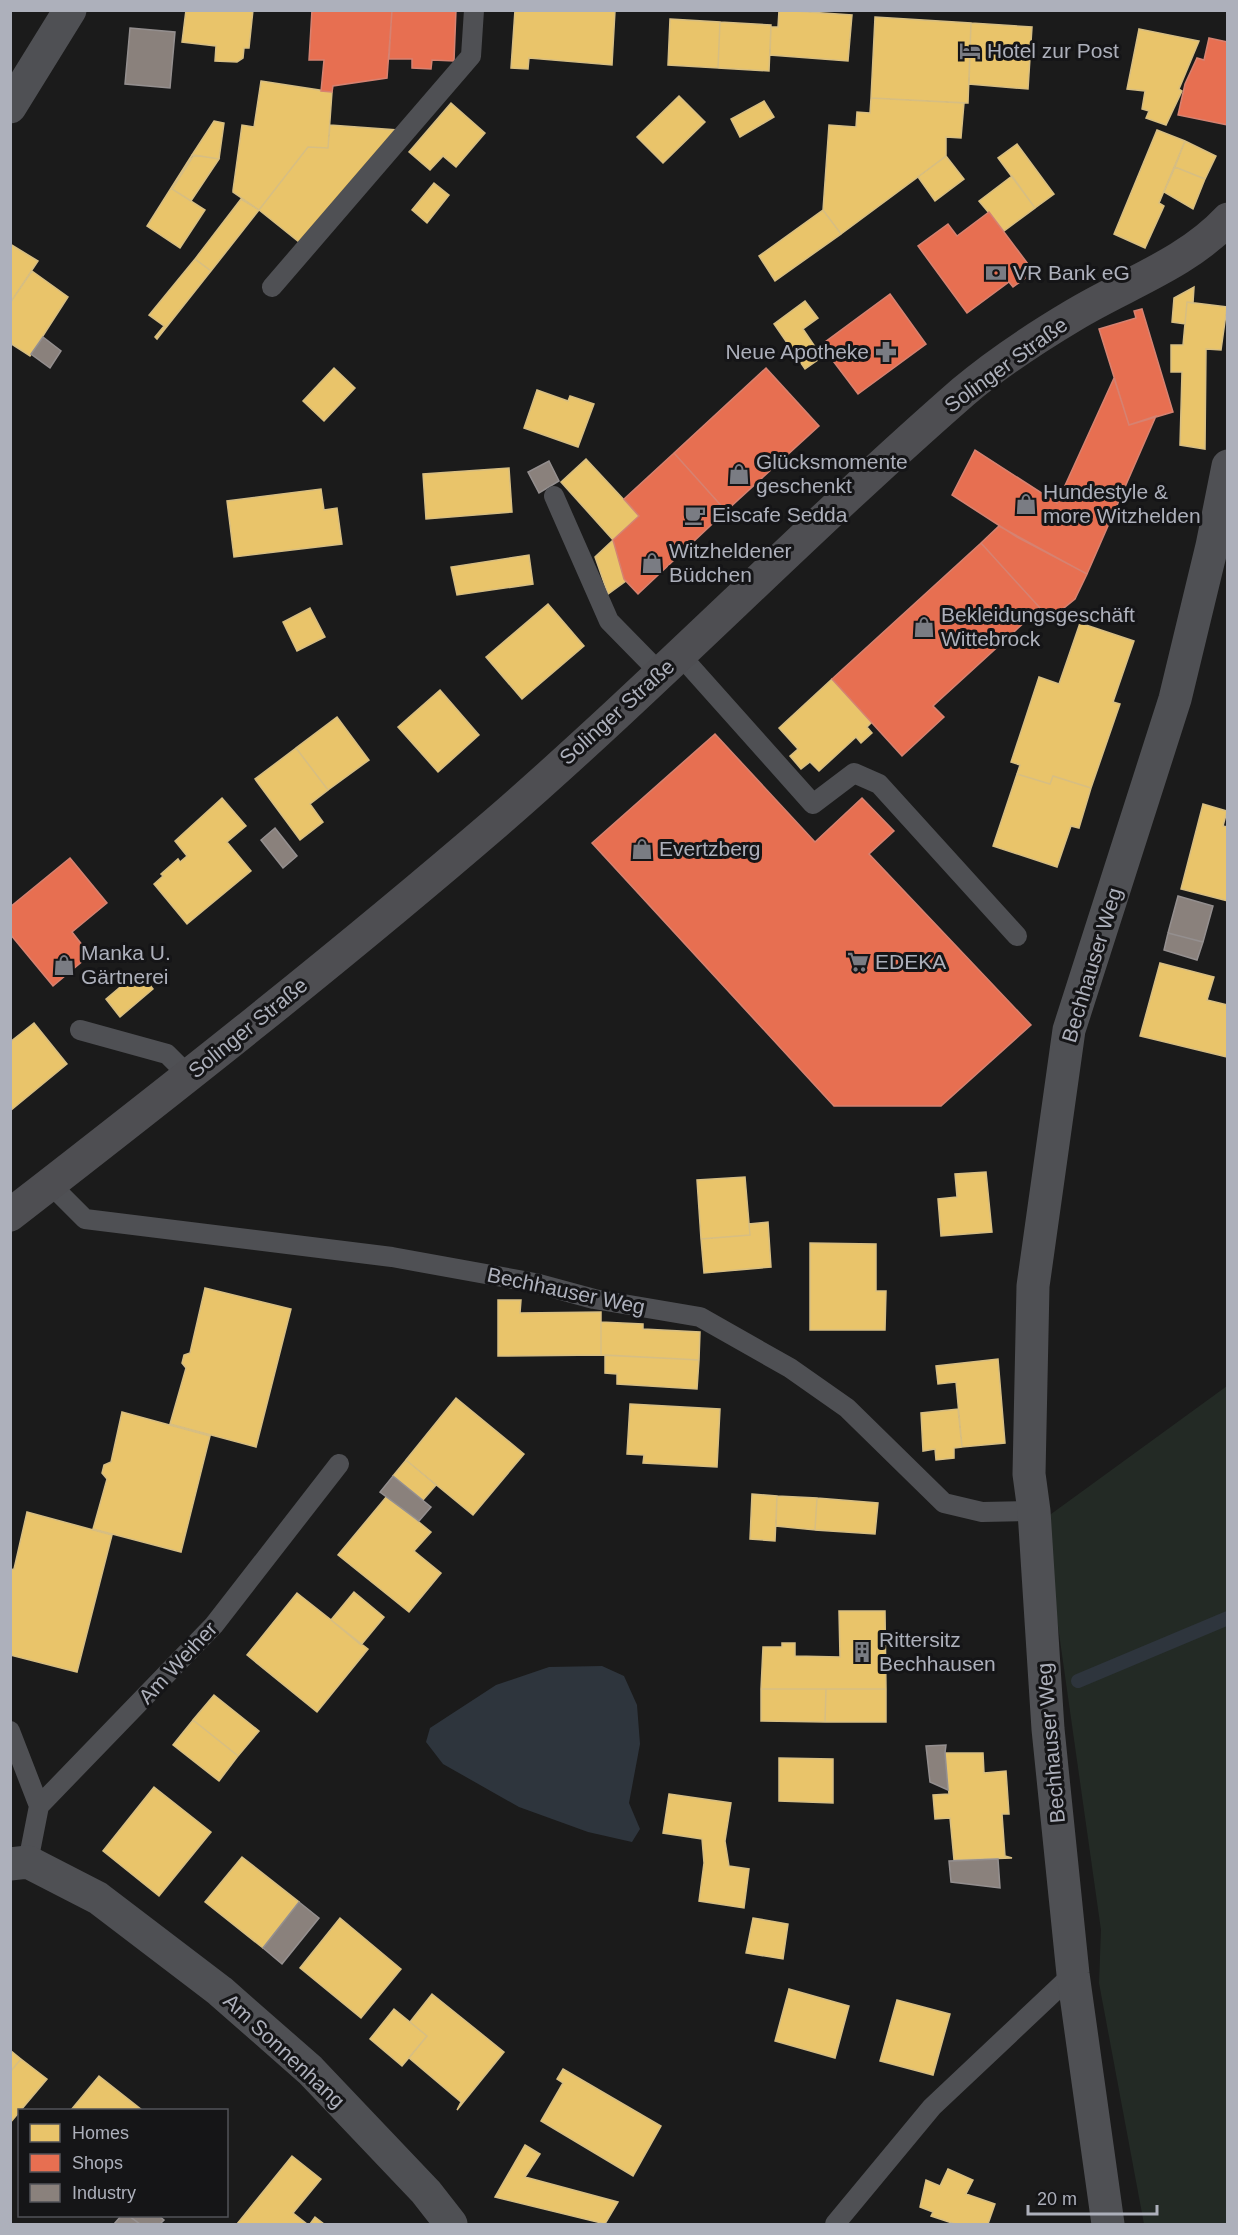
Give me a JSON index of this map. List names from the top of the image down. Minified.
{"streets":{"main road":["Solinger Straße"],"street":["Bechhauser Weg","Am Sonnenhang"],"lane":["Am Weiher"]},"crossings":[["Solinger Straße","Bechhauser Weg"]],"places":{"hotel":["Hotel zur Post"],"bank":["VR Bank eG"],"pharmacy":["Neue Apotheke"],"shop":["Glücksmomente geschenkt","Hundestyle & more Witzhelden","Witzheldener Büdchen","Bekleidungsgeschäft Wittebrock","Evertzberg","Manka U. Gärtnerei"],"cafe":["Eiscafe Sedda"],"supermarket":["EDEKA"],"building":["Rittersitz Bechhausen"]},"legend":["Homes","Shops","Industry"],"scale_bar":"20 m"}
